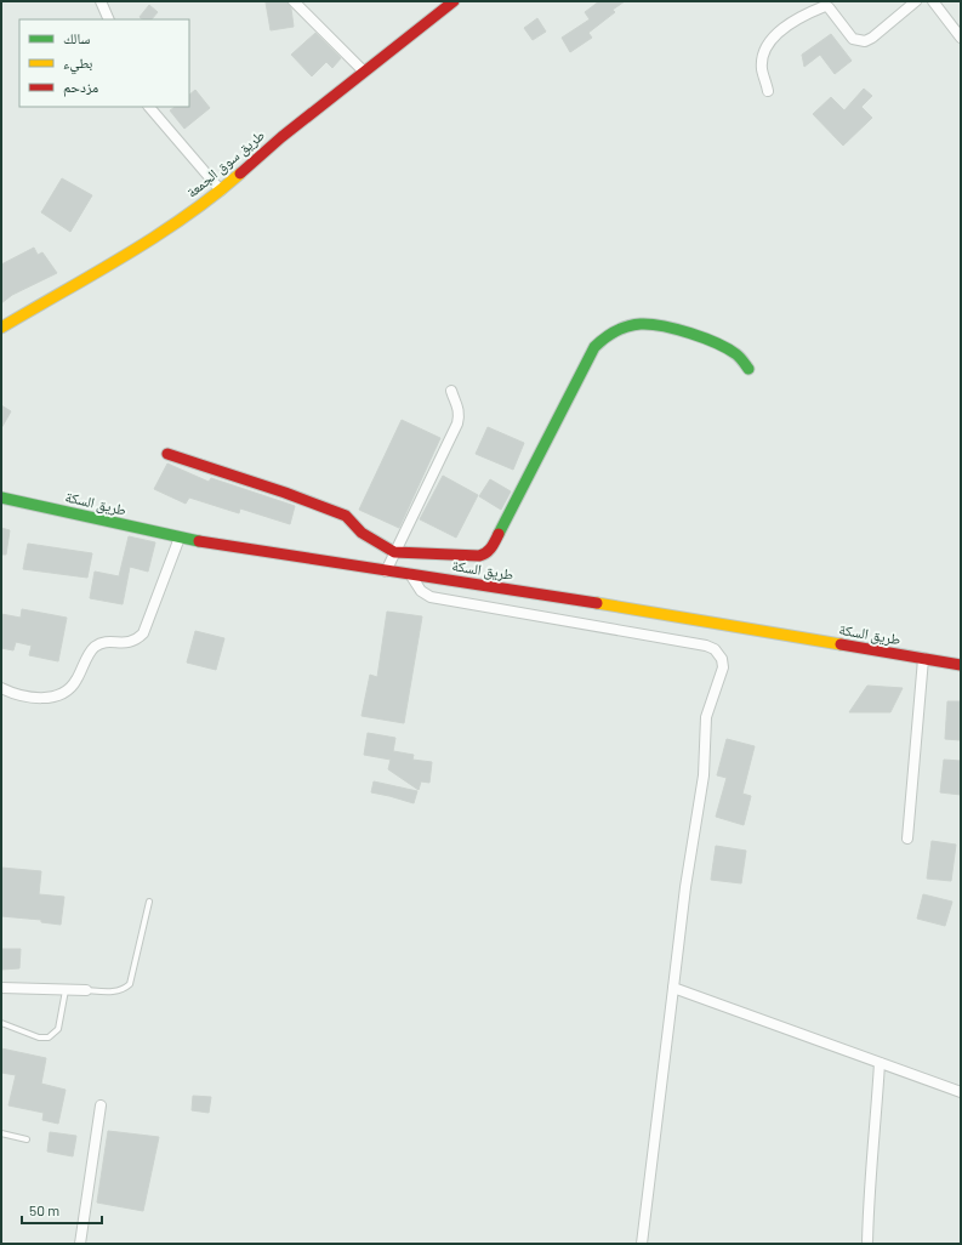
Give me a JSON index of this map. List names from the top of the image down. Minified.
{"streets":{"main road":["طريق سوق الجمعة","طريق السكة"]},"legend":["سالك","بطيء","مزدحم"],"scale_bar":"50 m"}
